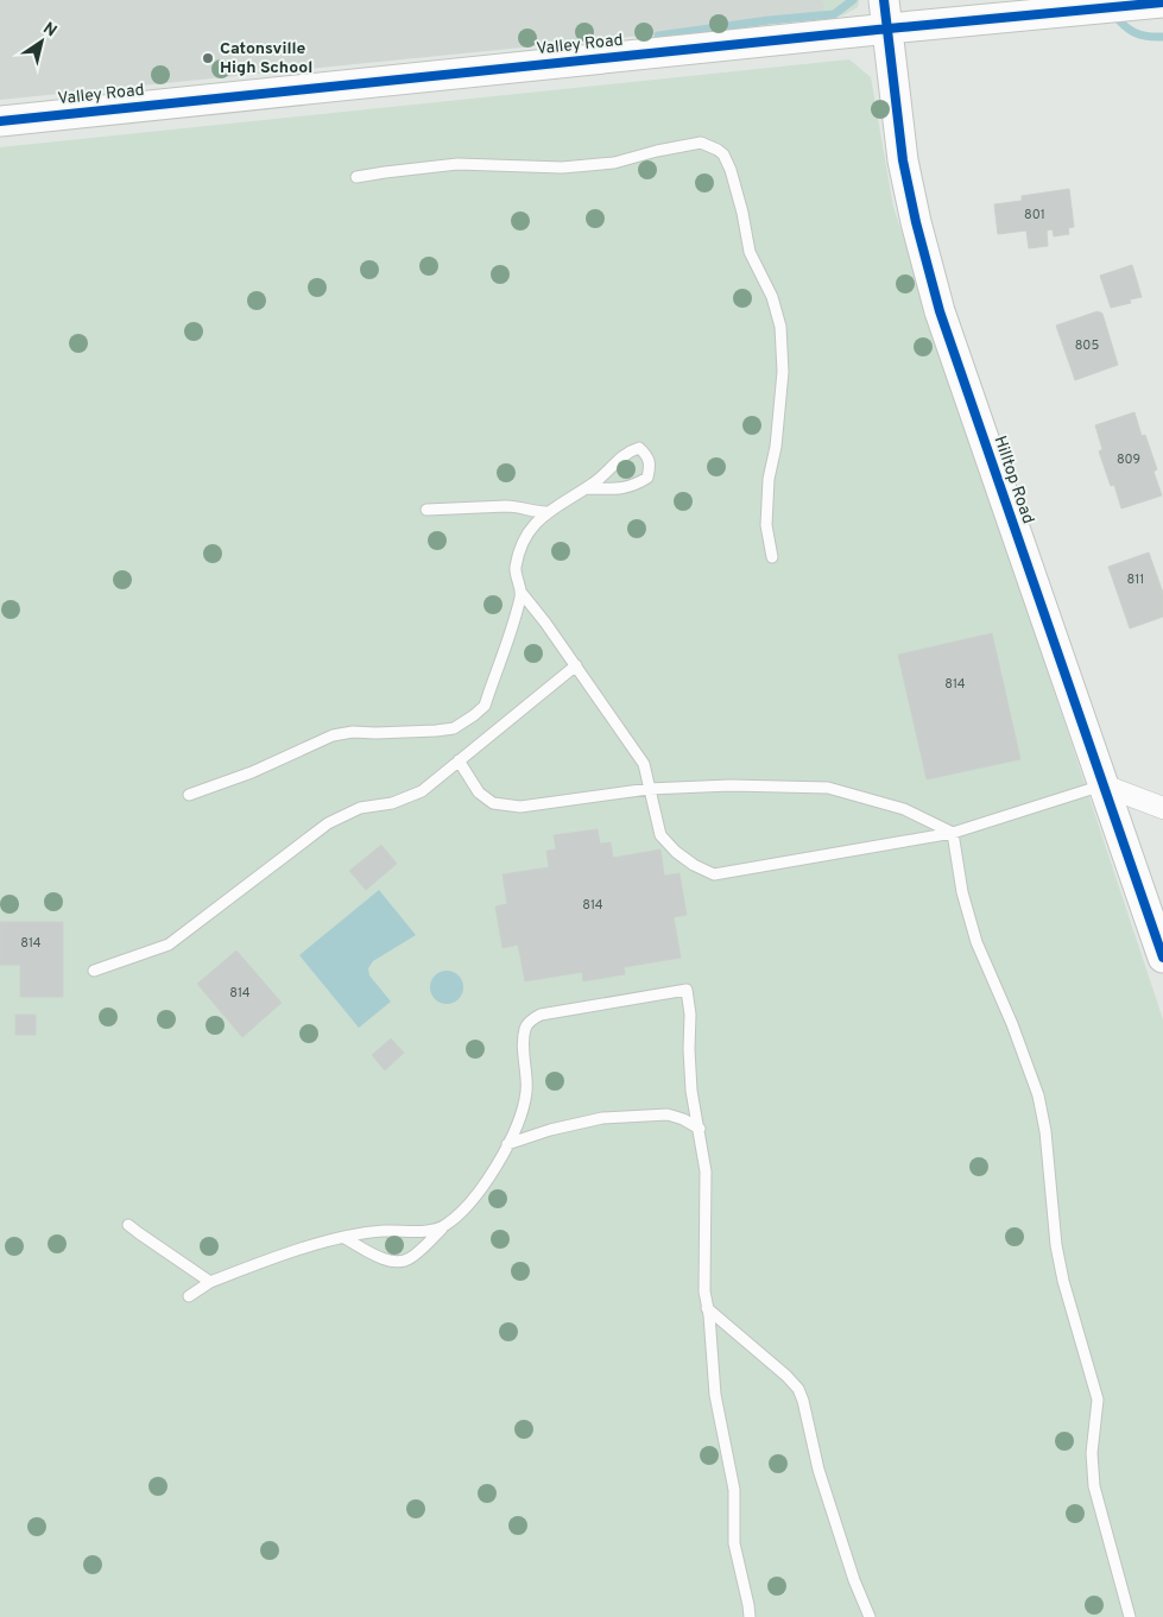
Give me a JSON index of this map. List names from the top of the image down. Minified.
{"streets":{"street":["Valley Road","Hilltop Road"]},"crossings":[["Valley Road","Hilltop Road"]],"places":["Catonsville High School"],"house_numbers":["801","805","809","811","814","814","814","814"],"north":"top right"}
